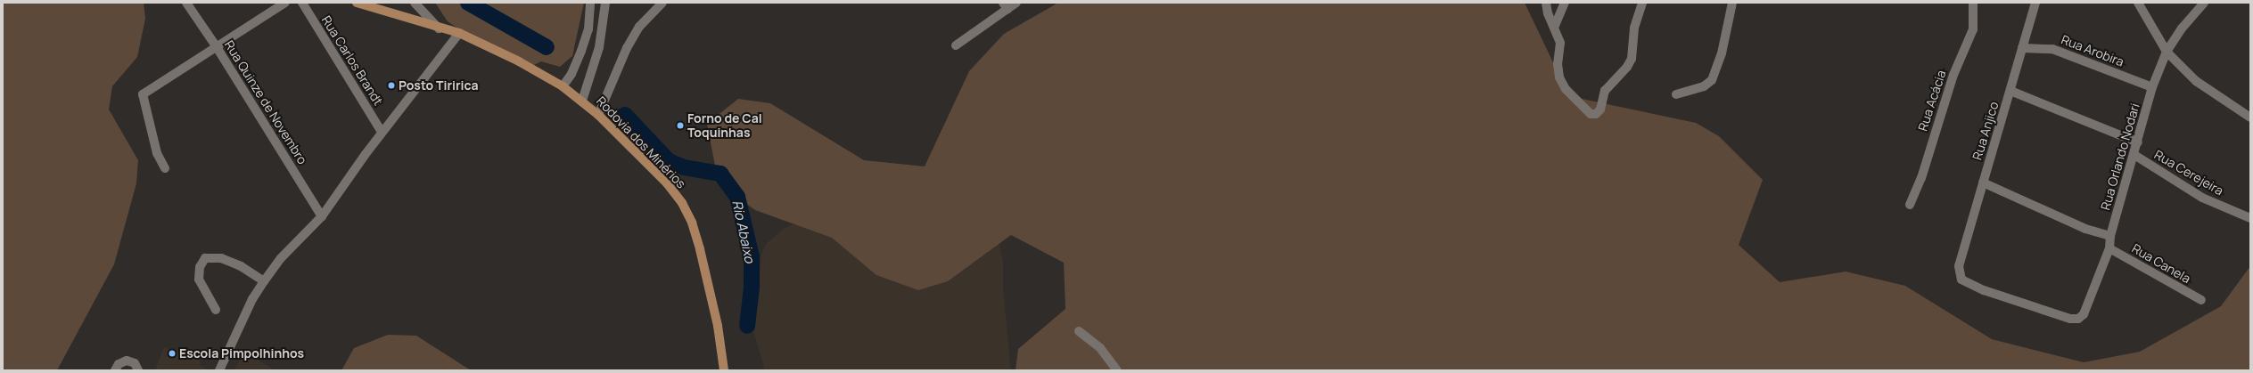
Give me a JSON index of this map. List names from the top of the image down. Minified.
{"streets":{"main road":["Rodovia dos Minérios"],"street":["Rua Arobira","Rua Carlos Brandt","Rua Acácia","Rua Quinze de Novembro","Rua Anjico","Rua Orlando Nodari","Rua Cerejeira","Rua Canela"]},"crossings":[["Rua Arobira","Rua Anjico"],["Rua Arobira","Rua Orlando Nodari"],["Rua Anjico","Rua Orlando Nodari"],["Rua Orlando Nodari","Rua Cerejeira"],["Rua Orlando Nodari","Rua Canela"]],"water":["Rio Abaixo"],"places":["Posto Tiririca","Forno de Cal Toquinhas","Escola Pimpolhinhos"]}
